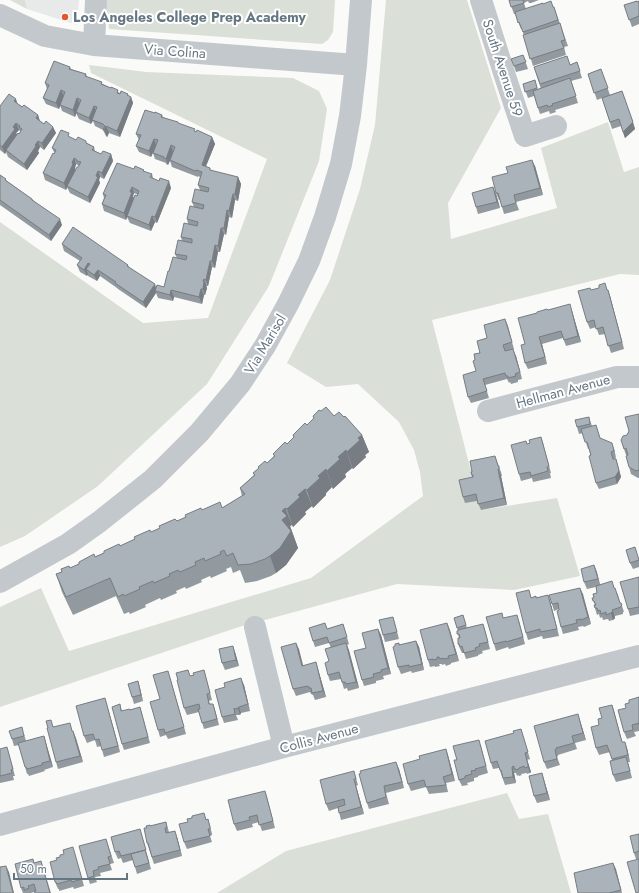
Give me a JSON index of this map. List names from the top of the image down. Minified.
{"streets":{"street":["Via Colina","South Avenue 59","Via Marisol","Hellman Avenue","Collis Avenue"]},"crossings":[["Via Colina","Via Marisol"]],"places":["Los Angeles College Prep Academy"],"scale_bar":"50 m"}
